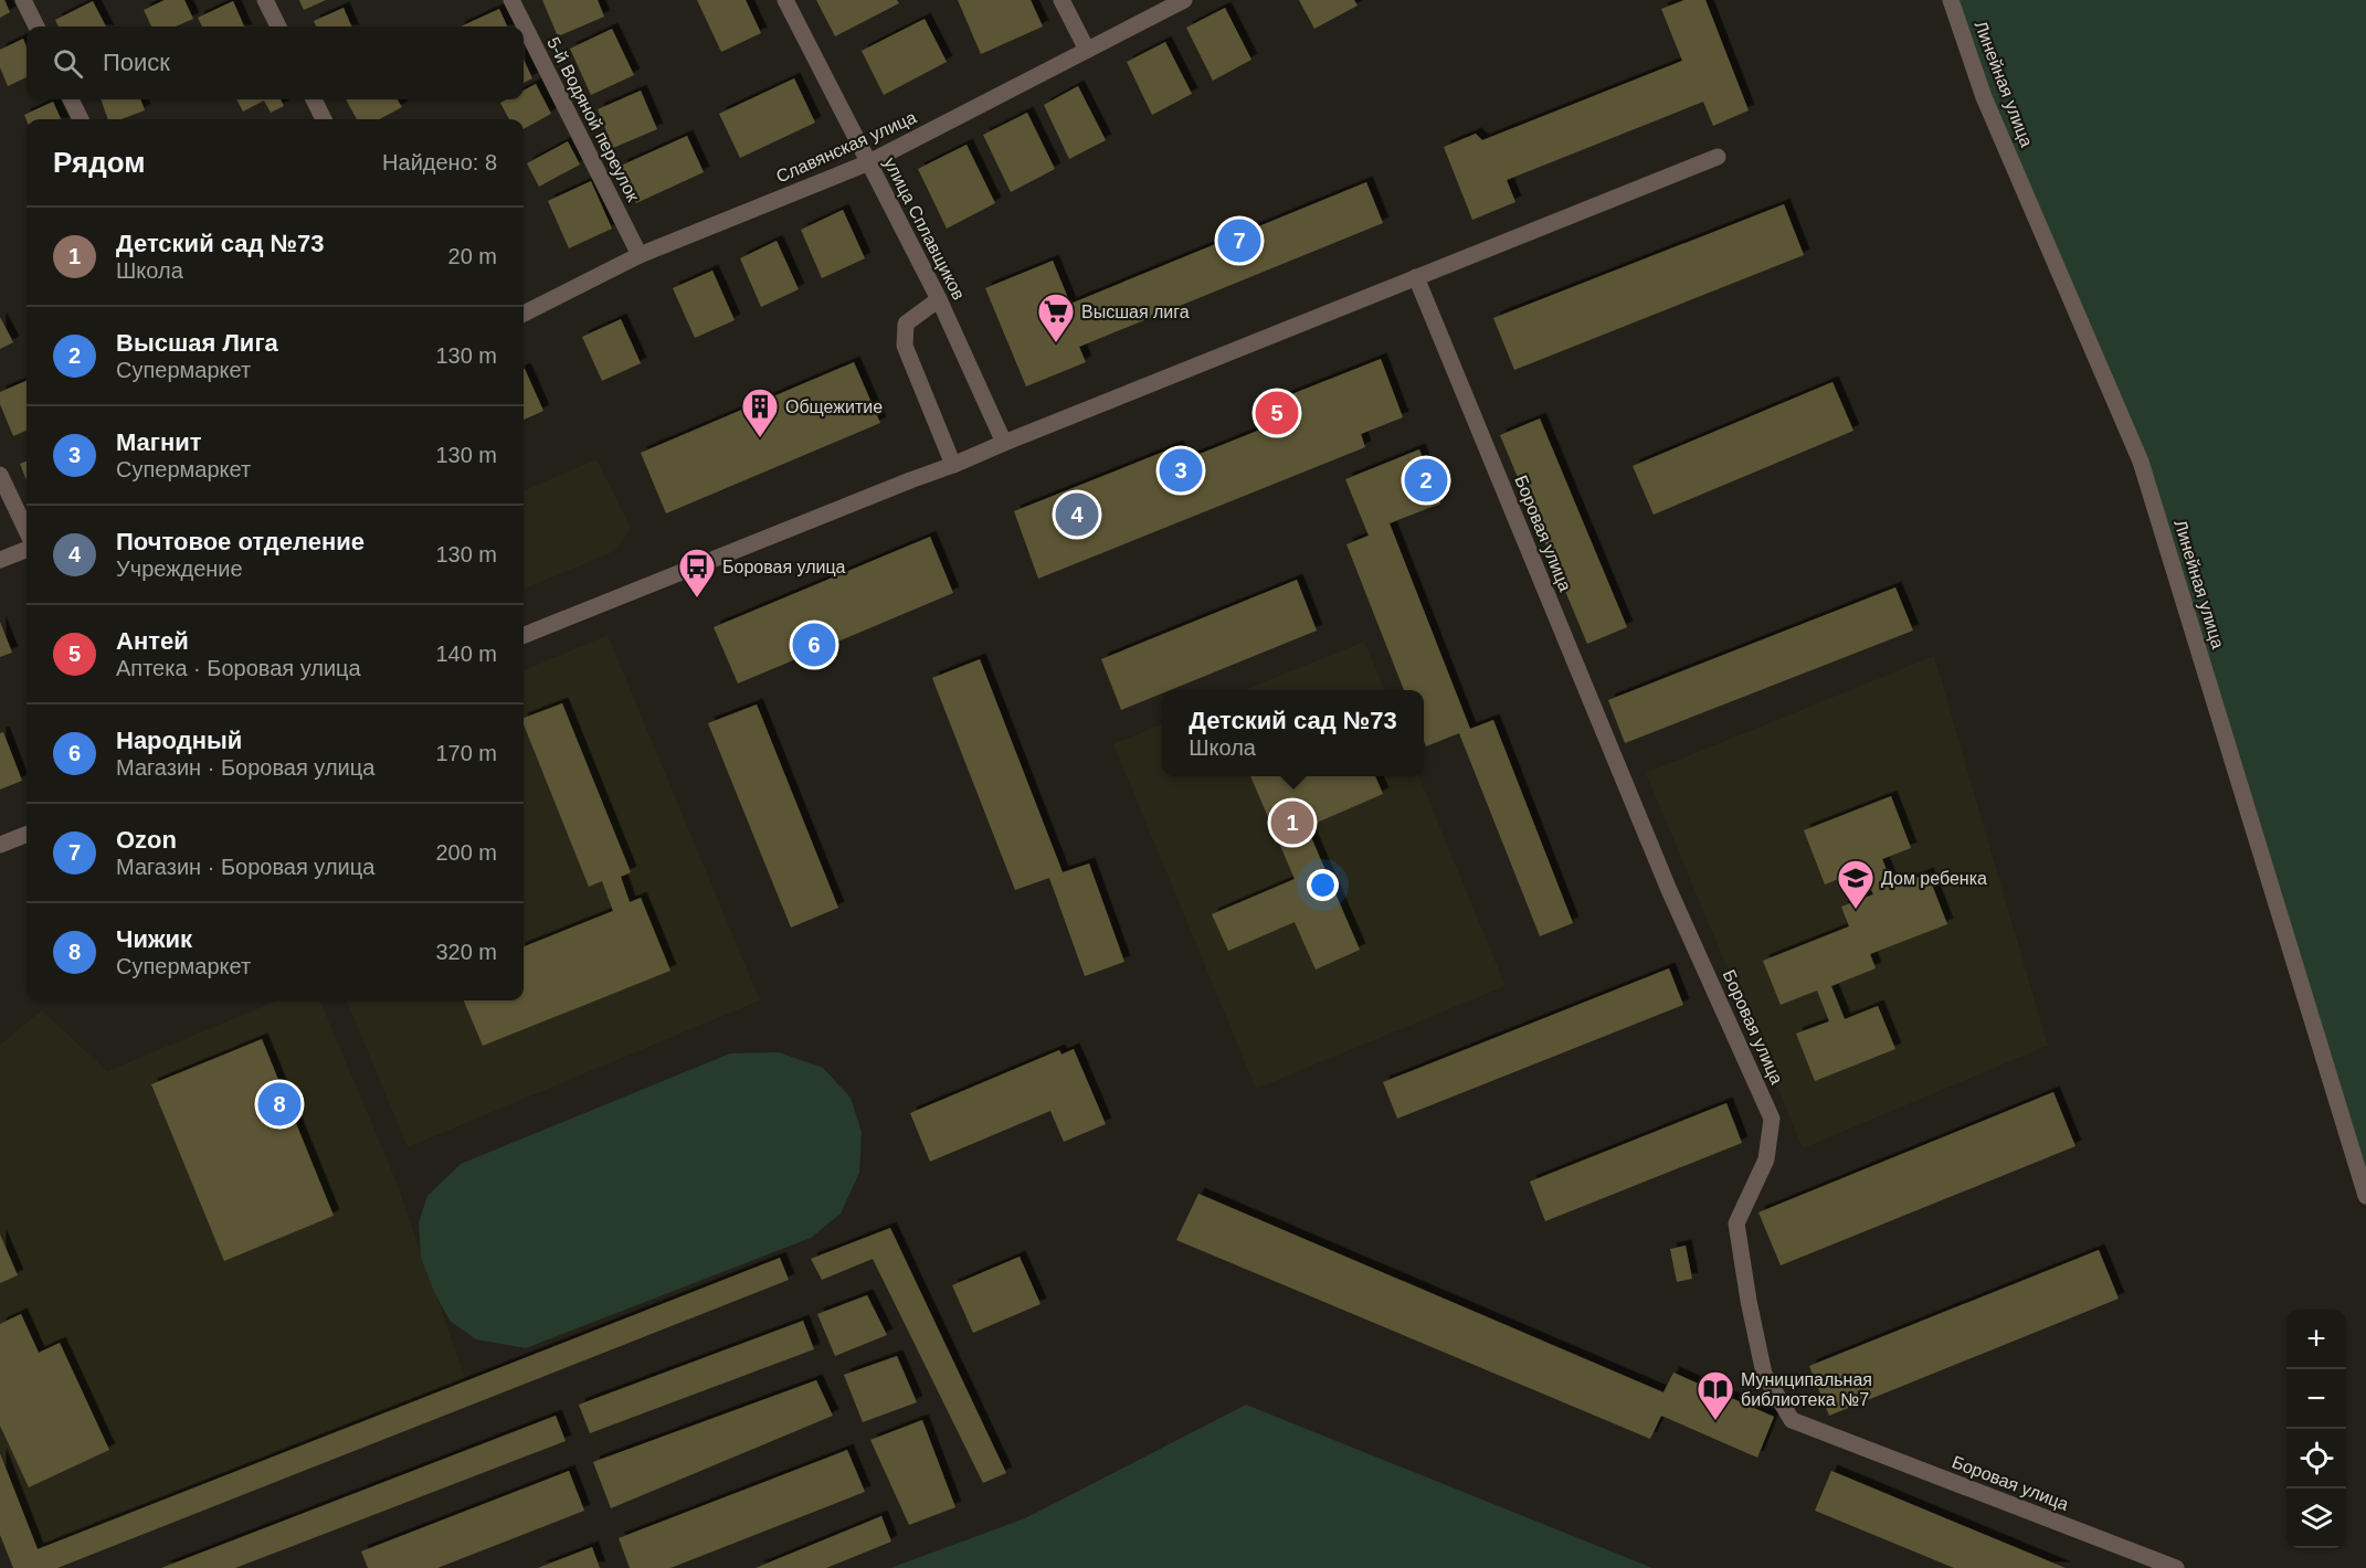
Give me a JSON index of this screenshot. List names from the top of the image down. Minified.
{"streets":{"street":["Линейная улица","5-й Водяной переулок","Славянская улица","улица Сплавщиков","Боровая улица"]},"crossings":[["5-й Водяной переулок","Славянская улица"],["Славянская улица","улица Сплавщиков"]],"places":{"supermarket":["Высшая лига"],"building":["Общежитие"],"bus stop":["Боровая улица"],"school or university":["Дом ребенка"],"library":["Муниципальная библиотека №7"]},"page":{"search":"Поиск","heading":["Рядом","Найдено: 8"],"list":[{"mark":"1","name":"Детский сад №73","note":"Школа","value":"20 m"},{"mark":"2","name":"Высшая Лига","note":"Супермаркет","value":"130 m"},{"mark":"3","name":"Магнит","note":"Супермаркет","value":"130 m"},{"mark":"4","name":"Почтовое отделение","note":"Учреждение","value":"130 m"},{"mark":"5","name":"Антей","note":"Аптека · Боровая улица","value":"140 m"},{"mark":"6","name":"Народный","note":"Магазин · Боровая улица","value":"170 m"},{"mark":"7","name":"Ozon","note":"Магазин · Боровая улица","value":"200 m"},{"mark":"8","name":"Чижик","note":"Супермаркет","value":"320 m"}],"pins":["7","5","3","2","4","6","1","8"],"popup":["Детский сад №73","Школа"],"map_buttons":["+","−"]}}
